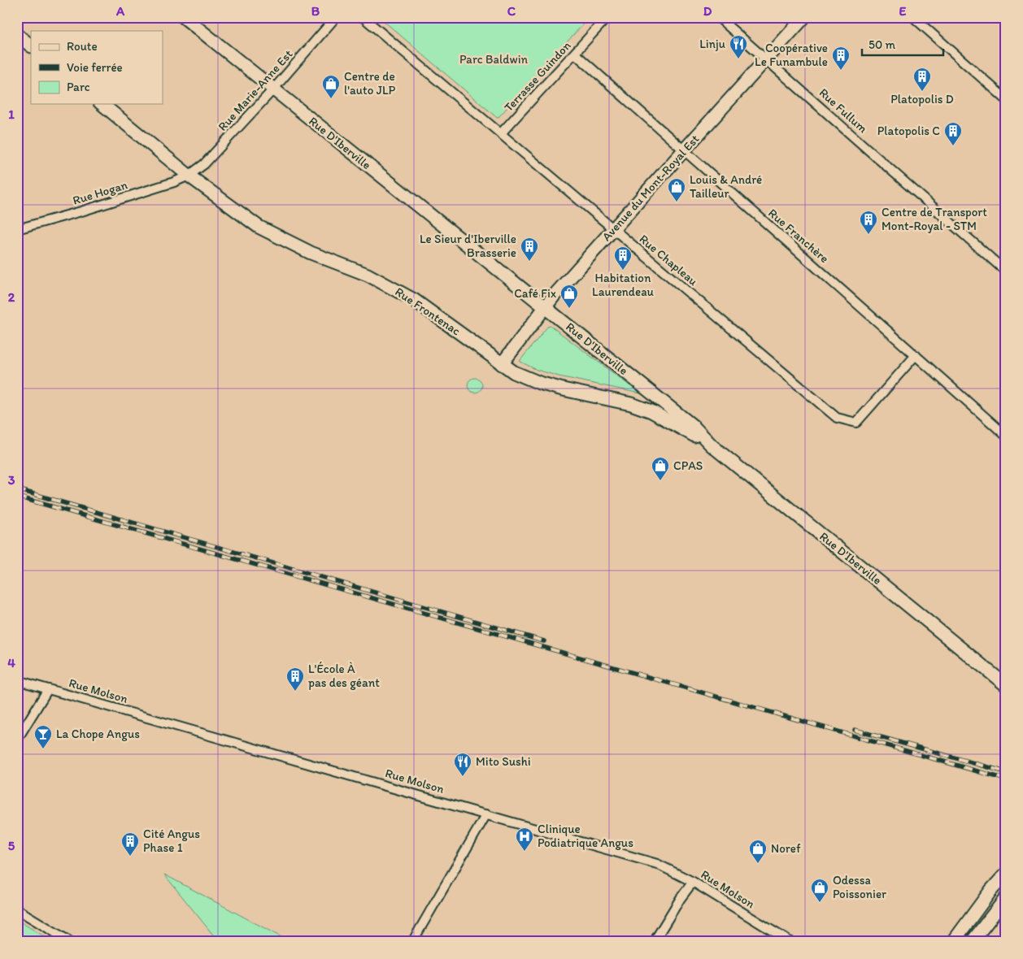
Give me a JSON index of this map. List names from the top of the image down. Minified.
{"streets":{"main road":["Rue D'Iberville","Avenue du Mont-Royal Est","Rue Frontenac"],"street":["Terrasse Guindon","Rue Marie-Anne Est","Rue Fullum","Rue Hogan","Rue Franchère","Rue Chapleau","Rue Molson"]},"crossings":[["Terrasse Guindon","Rue Franchère"],["Terrasse Guindon","Rue Chapleau"],["Rue Marie-Anne Est","Rue D'Iberville"],["Rue Marie-Anne Est","Rue Hogan"],["Rue Marie-Anne Est","Rue Frontenac"],["Rue Fullum","Avenue du Mont-Royal Est"],["Rue D'Iberville","Avenue du Mont-Royal Est"],["Rue D'Iberville","Rue Frontenac"],["Avenue du Mont-Royal Est","Rue Franchère"],["Avenue du Mont-Royal Est","Rue Chapleau"],["Avenue du Mont-Royal Est","Rue Frontenac"],["Rue Hogan","Rue Frontenac"],["Rue Franchère","Rue Chapleau"]],"parks":["Parc Baldwin"],"places":{"restaurant":["Linju","Mito Sushi"],"building":["Coopérative Le Funambule","Platopolis D","Platopolis C","Centre de Transport Mont-Royal - STM","Le Sieur d'Iberville Brasserie","Habitation Laurendeau","L'École À pas des géant","Cité Angus Phase 1"],"shop":["Centre de l'auto JLP","Louis & André Tailleur","Café Fix","CPAS","Noref","Odessa Poissonier"],"bar":["La Chope Angus"],"hospital":["Clinique Podiatrique Angus"]},"legend":["Route","Voie ferrée","Parc"],"scale_bar":"50 m","grid":{"columns":["A","B","C","D","E"],"rows":["1","2","3","4","5"]}}
